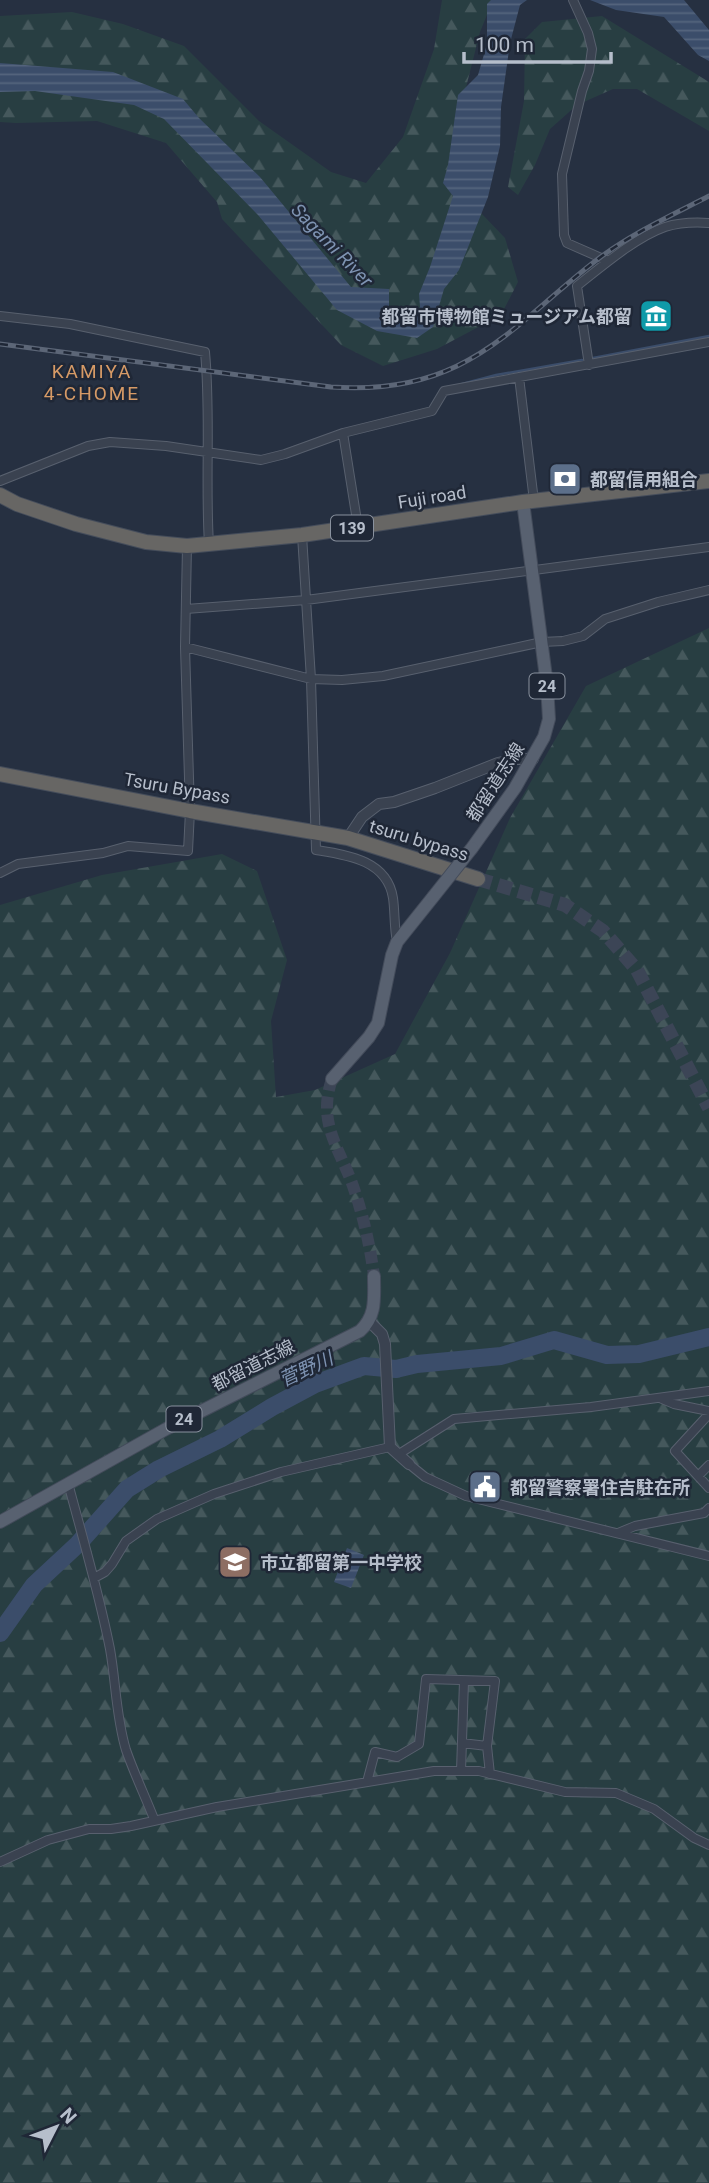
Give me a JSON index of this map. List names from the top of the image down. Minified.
{"streets":{"highway":["Fuji road","139","Tsuru Bypass","tsuru bypass"],"main road":["24","都留道志線"]},"crossings":[["Fuji road","都留道志線"],["Tsuru Bypass","tsuru bypass"]],"districts":["KAMIYA 4-CHOME"],"water":["Sagami River","菅野川"],"places":{"museum":["都留市博物館ミュージアム都留"],"bank":["都留信用組合"],"public building":["都留警察署住吉駐在所"],"school or university":["市立都留第一中学校"]},"scale_bar":"100 m","north":"top right"}
